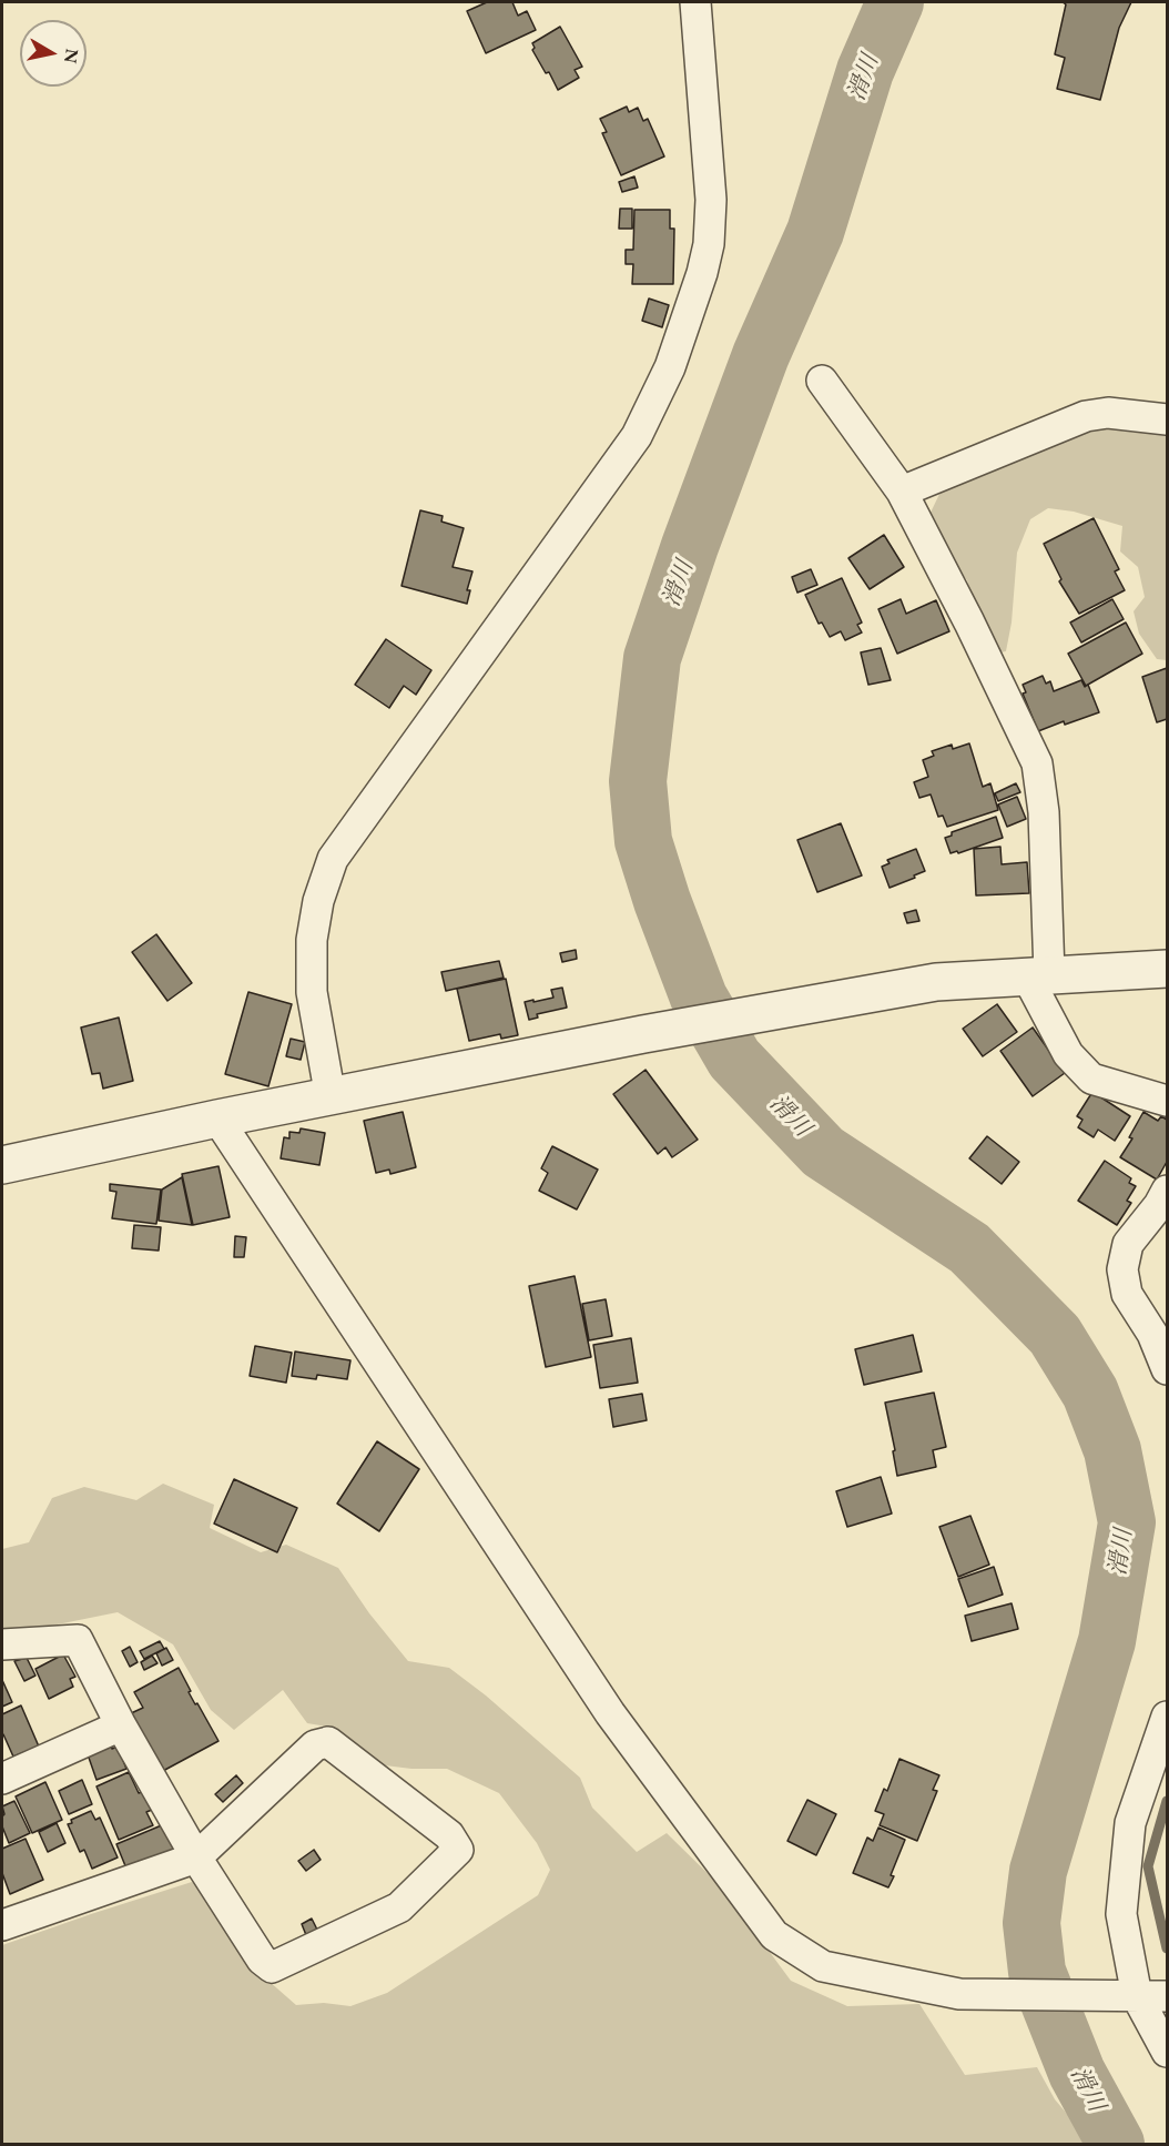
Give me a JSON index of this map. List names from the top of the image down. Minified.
{"water":["滑川"],"north":"right"}
